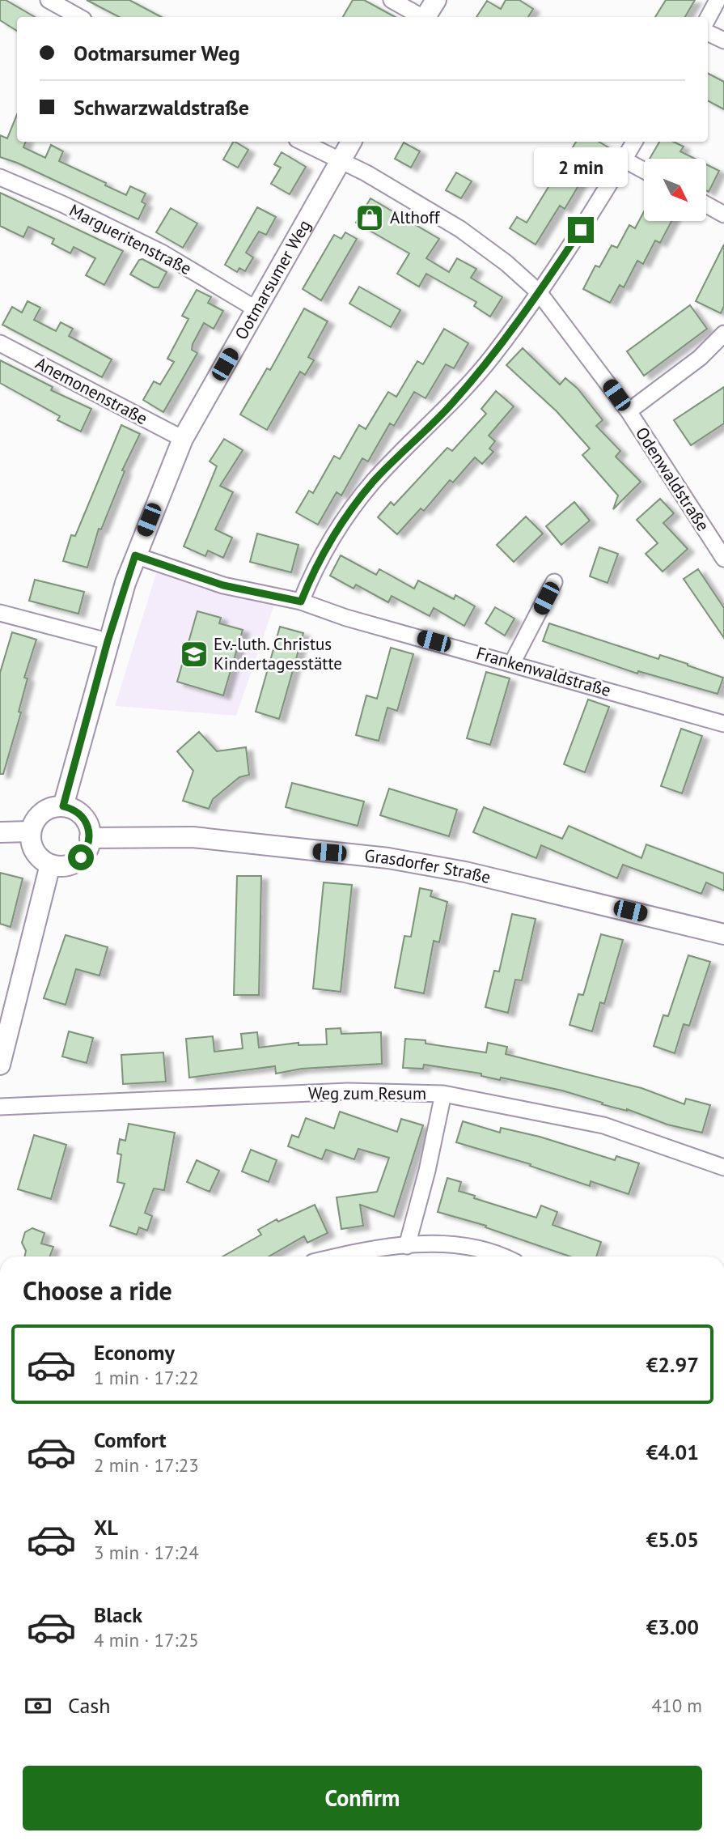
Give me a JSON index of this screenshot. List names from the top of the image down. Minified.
{"streets":{"street":["Margueritenstraße","Ootmarsumer Weg","Anemonenstraße","Odenwaldstraße","Frankenwaldstraße","Grasdorfer Straße","Weg zum Resum"]},"crossings":[["Margueritenstraße","Ootmarsumer Weg"],["Ootmarsumer Weg","Anemonenstraße"],["Ootmarsumer Weg","Odenwaldstraße"],["Ootmarsumer Weg","Frankenwaldstraße"],["Ootmarsumer Weg","Grasdorfer Straße"]],"places":{"shop":["Althoff"],"school or university":["Ev.-luth. Christus Kindertagesstätte"]},"north":"bottom right","page":{"banner":["Ootmarsumer Weg","Schwarzwaldstraße"],"bubble":"2 min","heading":"Choose a ride","list":[{"name":"Economy","note":"1 min · 17:22","value":"€2.97"},{"name":"Comfort","note":"2 min · 17:23","value":"€4.01"},{"name":"XL","note":"3 min · 17:24","value":"€5.05"},{"name":"Black","note":"4 min · 17:25","value":"€3.00"}],"pay":["Cash","410 m"],"buttons":"Confirm"}}
